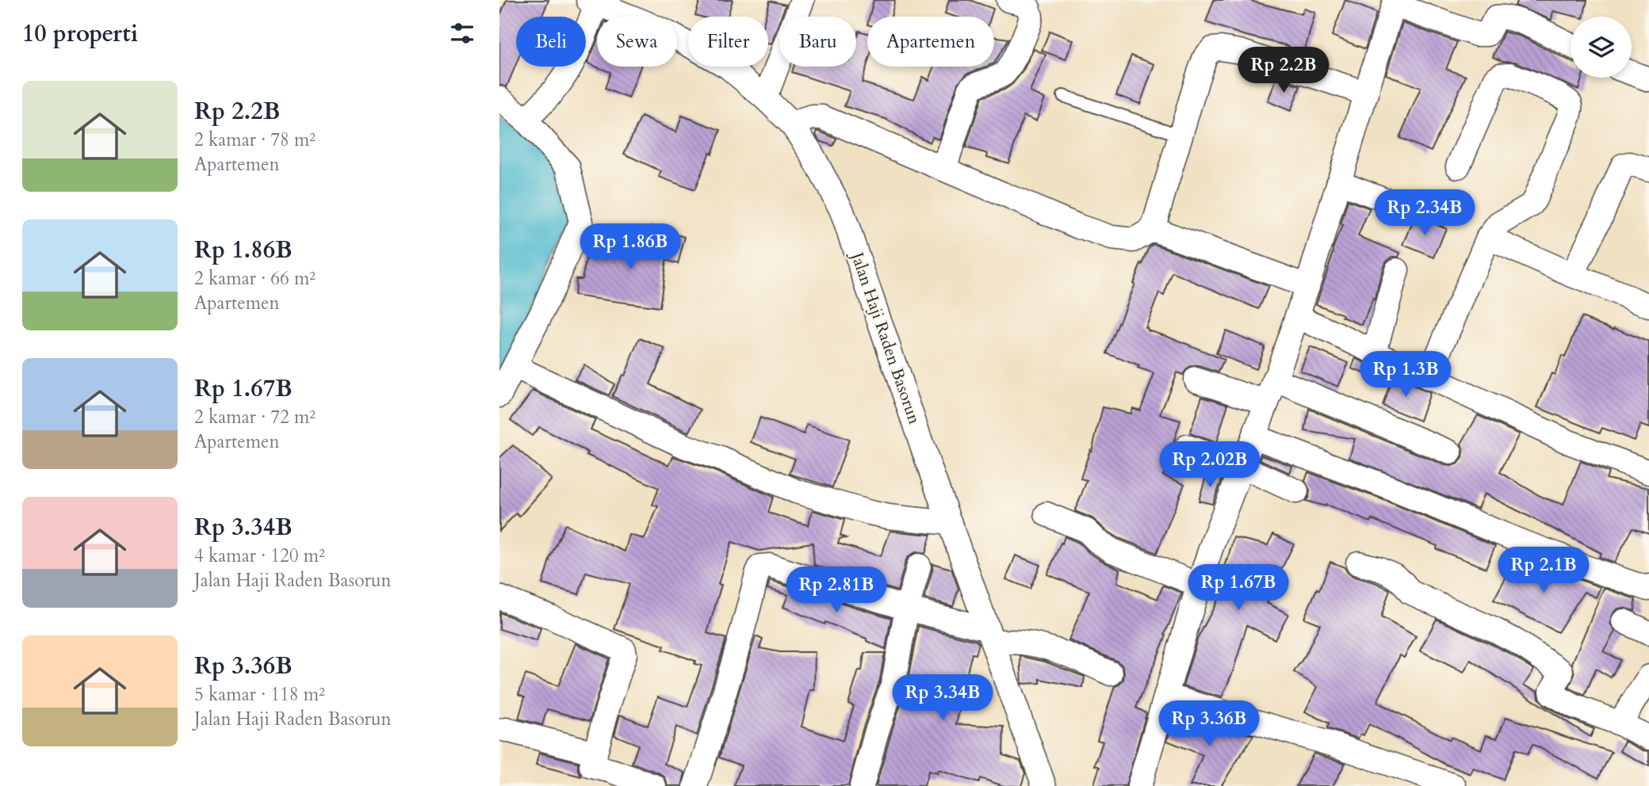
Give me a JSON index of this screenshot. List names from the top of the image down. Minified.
{"streets":{"street":["Jalan Haji Raden Basorun"]},"page":{"heading":"10 properti","chip":["Beli","Sewa","Filter","Baru","Apartemen"],"price":["Rp 2.2B","Rp 2.34B","Rp 1.86B","Rp 1.3B","Rp 2.02B","Rp 2.1B","Rp 1.67B","Rp 2.81B","Rp 3.34B","Rp 3.36B"],"list":[{"name":"Rp 2.2B","note":"2 kamar · 78 m² · Apartemen"},{"name":"Rp 1.86B","note":"2 kamar · 66 m² · Apartemen"},{"name":"Rp 1.67B","note":"2 kamar · 72 m² · Apartemen"},{"name":"Rp 3.34B","note":"4 kamar · 120 m² · Jalan Haji Raden Basorun"},{"name":"Rp 3.36B","note":"5 kamar · 118 m² · Jalan Haji Raden Basorun"}]}}
